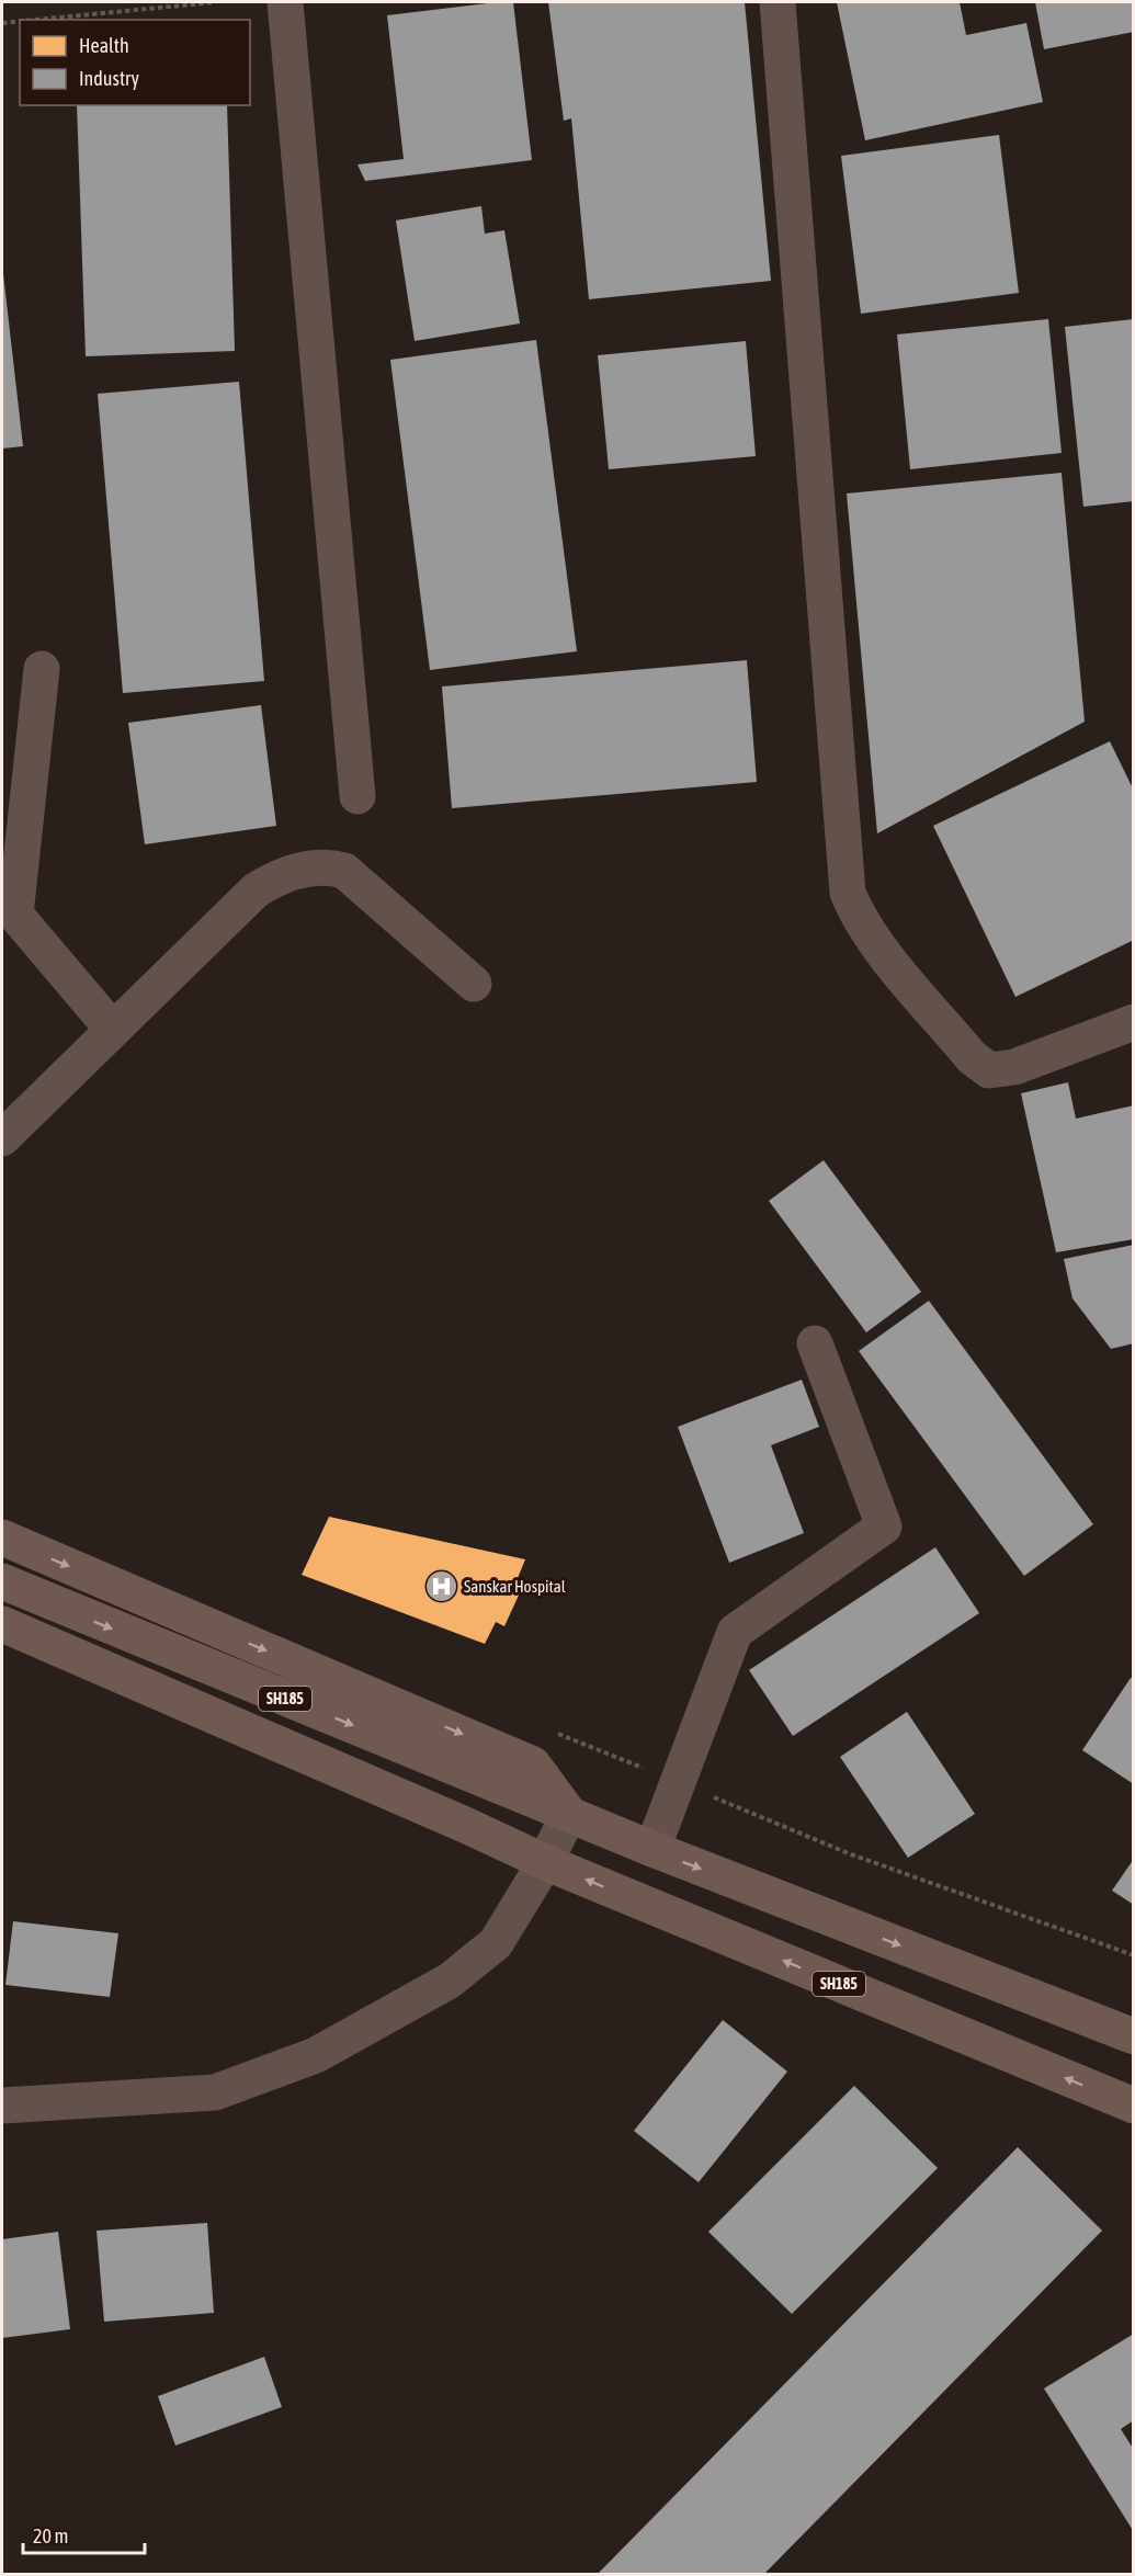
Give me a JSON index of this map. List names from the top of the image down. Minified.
{"streets":{"main road":["SH185"]},"places":{"hospital":["Sanskar Hospital"]},"legend":["Health","Industry"],"scale_bar":"20 m"}
